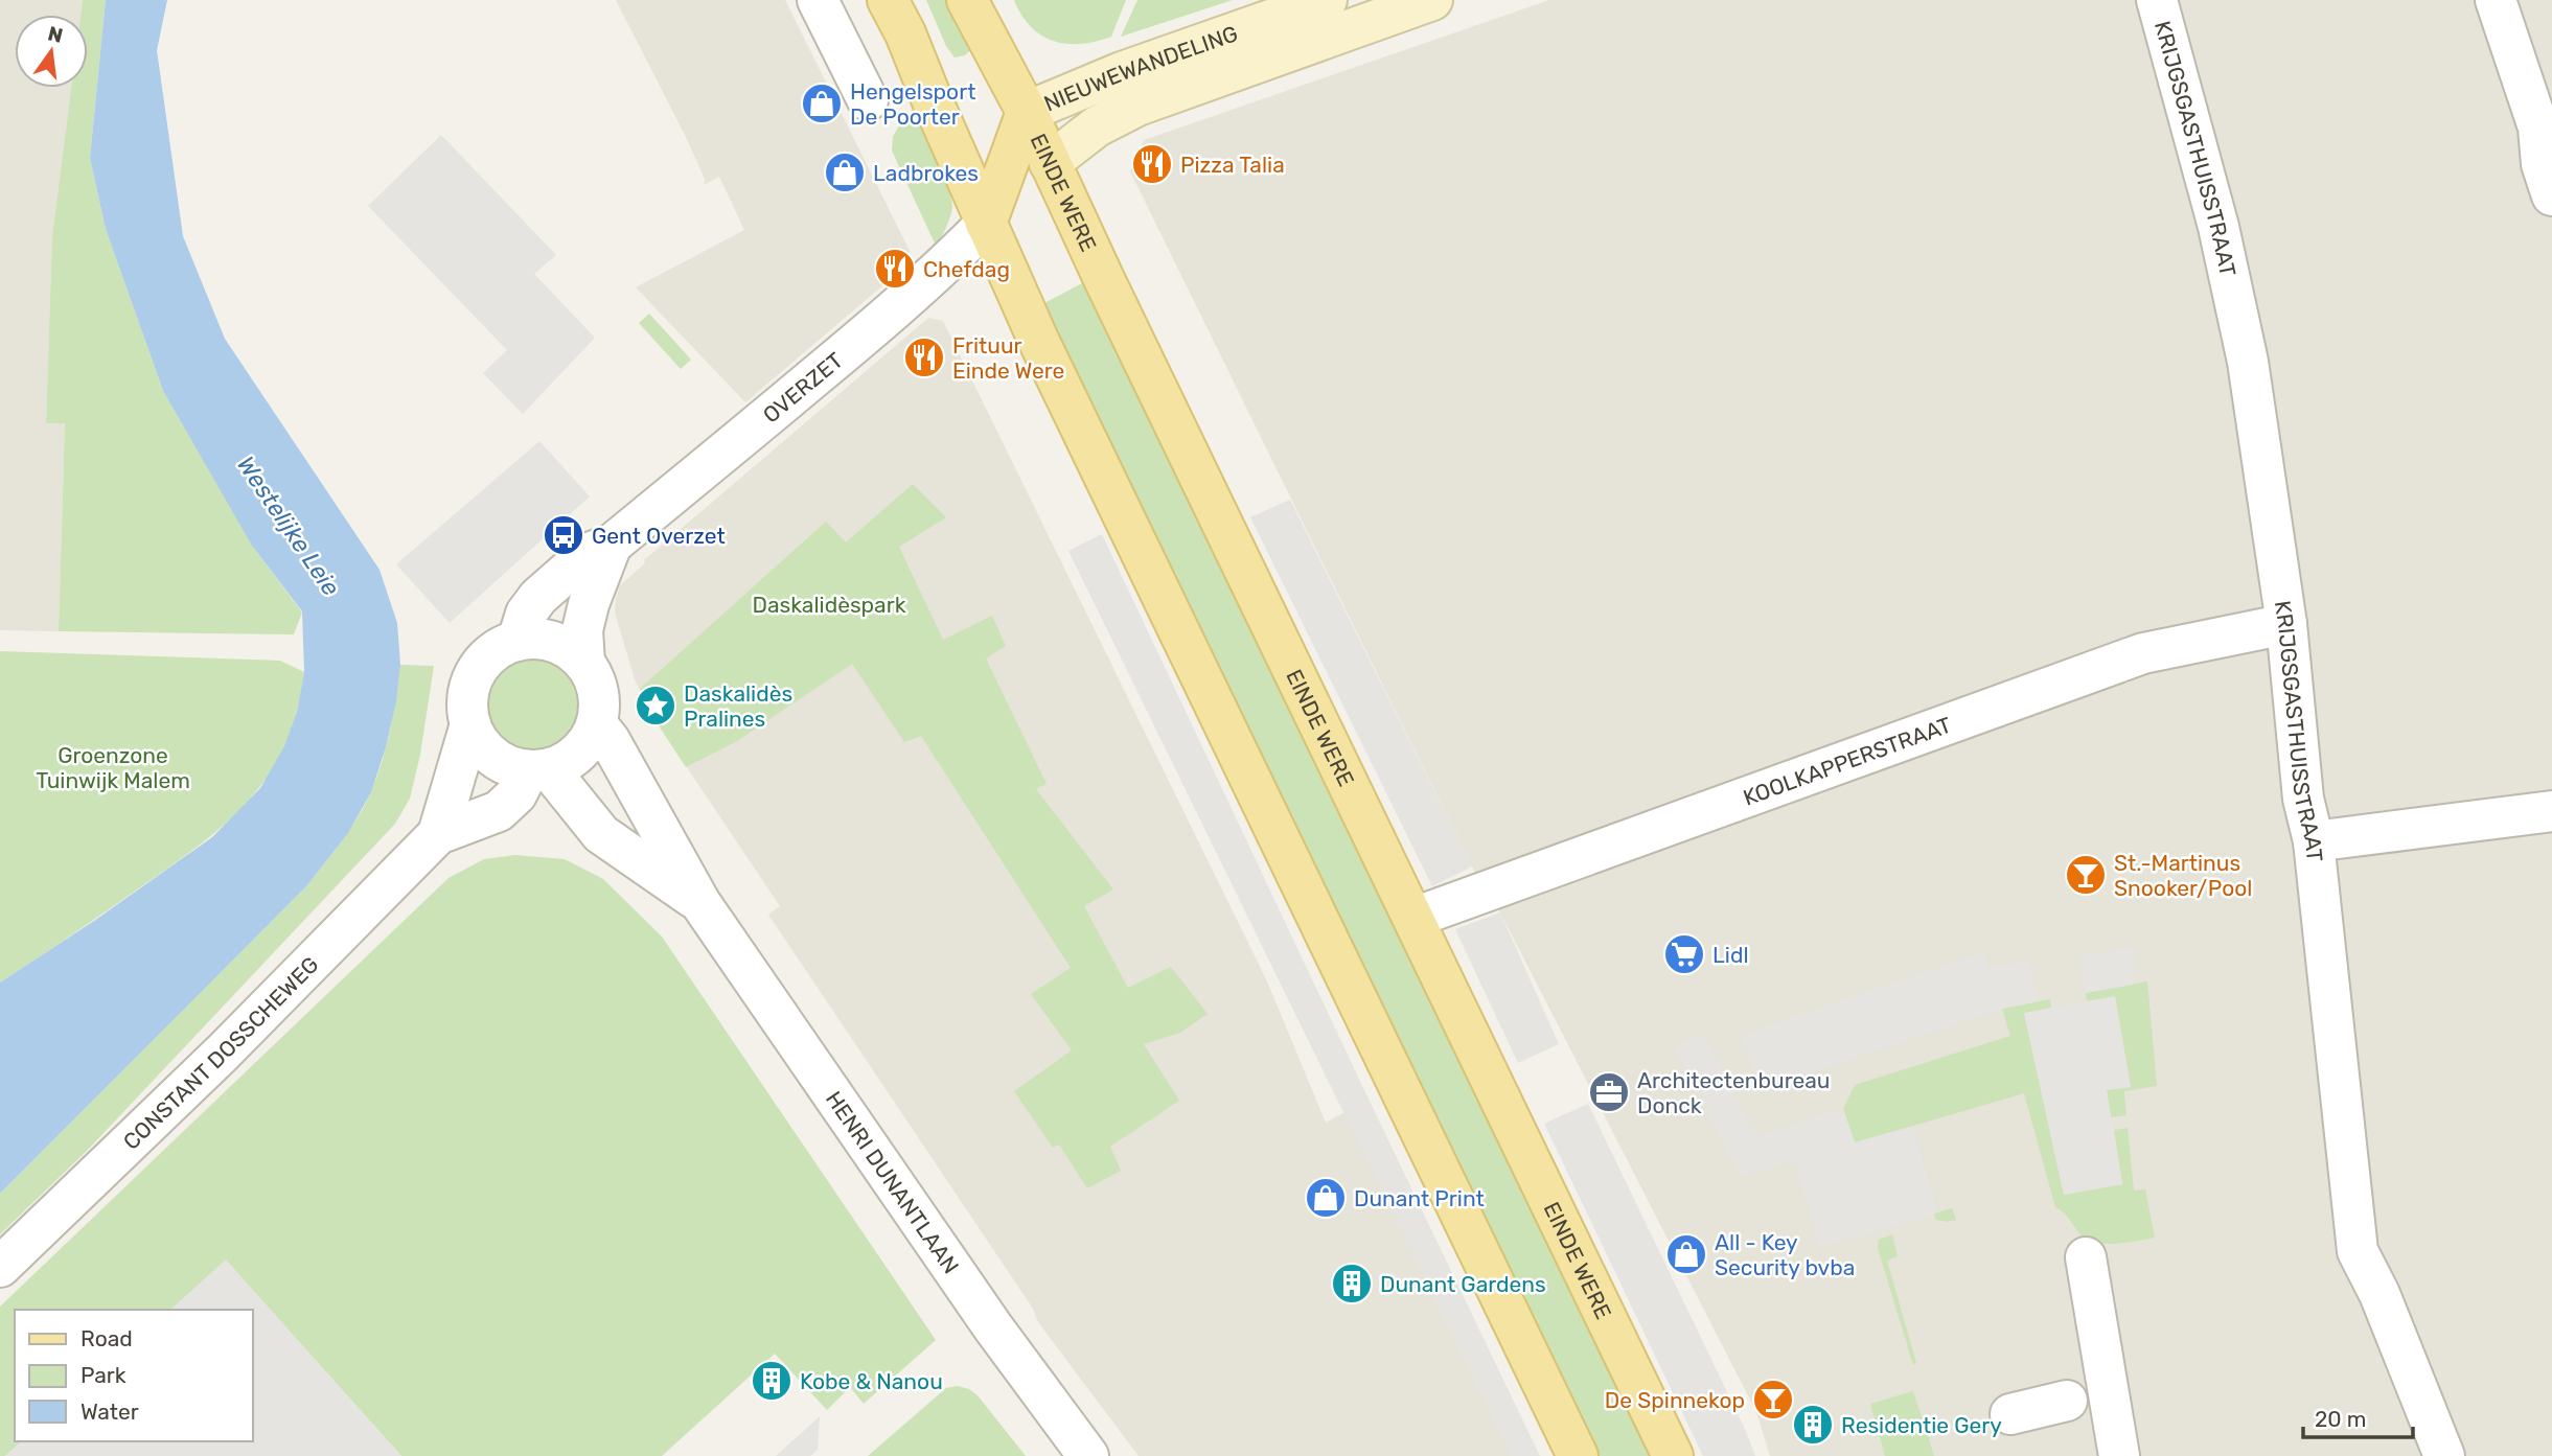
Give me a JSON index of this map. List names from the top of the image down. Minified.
{"streets":{"main road":["NIEUWEWANDELING","EINDE WERE"],"street":["KRIJGSGASTHUISSTRAAT","OVERZET","KOOLKAPPERSTRAAT","CONSTANT DOSSCHEWEG","HENRI DUNANTLAAN"]},"crossings":[["NIEUWEWANDELING","EINDE WERE"],["NIEUWEWANDELING","OVERZET"],["KRIJGSGASTHUISSTRAAT","KOOLKAPPERSTRAAT"],["EINDE WERE","KOOLKAPPERSTRAAT"],["OVERZET","CONSTANT DOSSCHEWEG"],["OVERZET","HENRI DUNANTLAAN"],["CONSTANT DOSSCHEWEG","HENRI DUNANTLAAN"]],"water":["Westelijke Leie"],"parks":["Daskalidèspark","Groenzone Tuinwijk Malem"],"places":{"shop":["Hengelsport De Poorter","Ladbrokes","Dunant Print","All - Key Security bvba"],"restaurant":["Pizza Talia","Chefdag","Frituur Einde Were"],"bus stop":["Gent Overzet"],"place":["Daskalidès Pralines"],"bar":["St.-Martinus Snooker/Pool","De Spinnekop"],"supermarket":["Lidl"],"office":["Architectenbureau Donck"],"building":["Dunant Gardens","Kobe & Nanou","Residentie Gery"]},"legend":["Road","Park","Water"],"scale_bar":"20 m","north":"top"}
